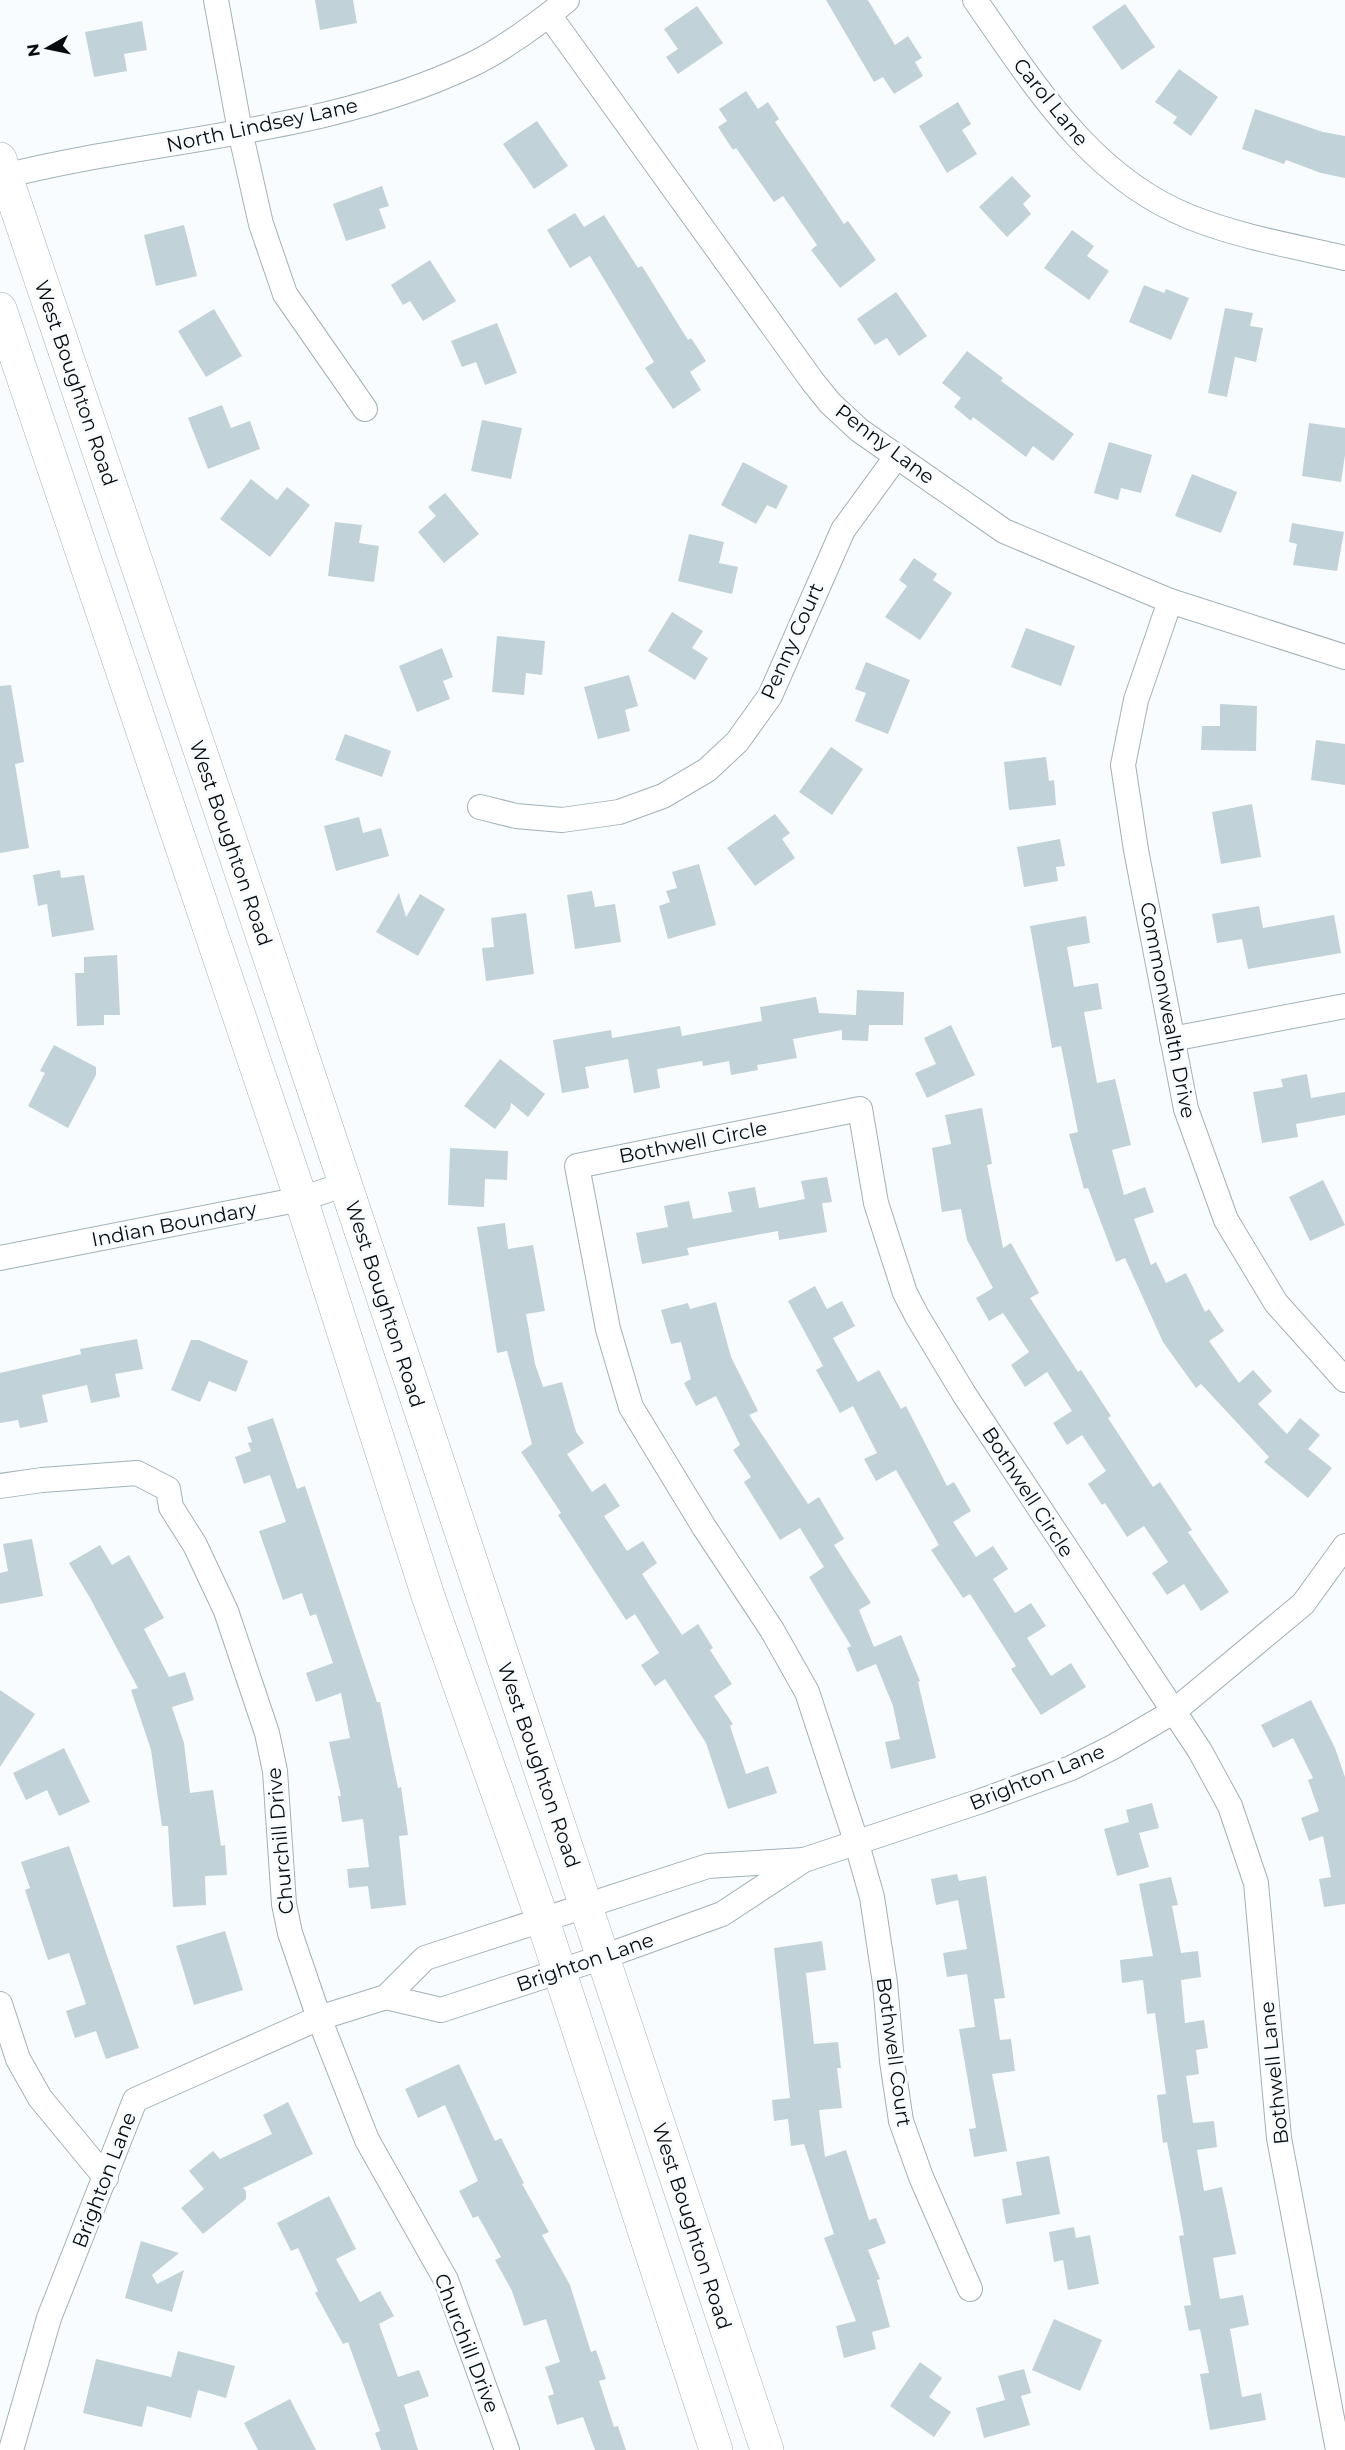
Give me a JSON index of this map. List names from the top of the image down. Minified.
{"streets":{"main road":["West Boughton Road"],"street":["Carol Lane","North Lindsey Lane","Penny Lane","Penny Court","Commonwealth Drive","Bothwell Circle","Indian Boundary","Brighton Lane","Churchill Drive","Bothwell Court","Bothwell Lane"]},"crossings":[["North Lindsey Lane","West Boughton Road"],["North Lindsey Lane","Penny Lane"],["West Boughton Road","Indian Boundary"],["West Boughton Road","Brighton Lane"],["Penny Lane","Penny Court"],["Penny Lane","Commonwealth Drive"],["Bothwell Circle","Brighton Lane"],["Bothwell Circle","Bothwell Court"],["Bothwell Circle","Bothwell Lane"],["Brighton Lane","Churchill Drive"],["Brighton Lane","Bothwell Court"],["Brighton Lane","Bothwell Lane"]],"north":"left"}
